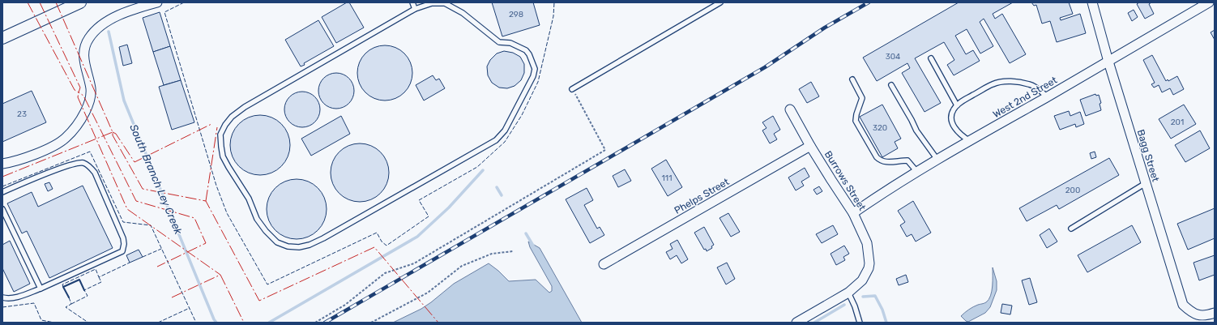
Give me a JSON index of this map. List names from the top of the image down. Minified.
{"streets":{"street":["West 2nd Street","Bagg Street","Burrows Street","Phelps Street"]},"crossings":[["West 2nd Street","Bagg Street"],["West 2nd Street","Burrows Street"],["Burrows Street","Phelps Street"]],"water":["South Branch Ley Creek"],"house_numbers":["298","304","23","201","320","111","200"]}
